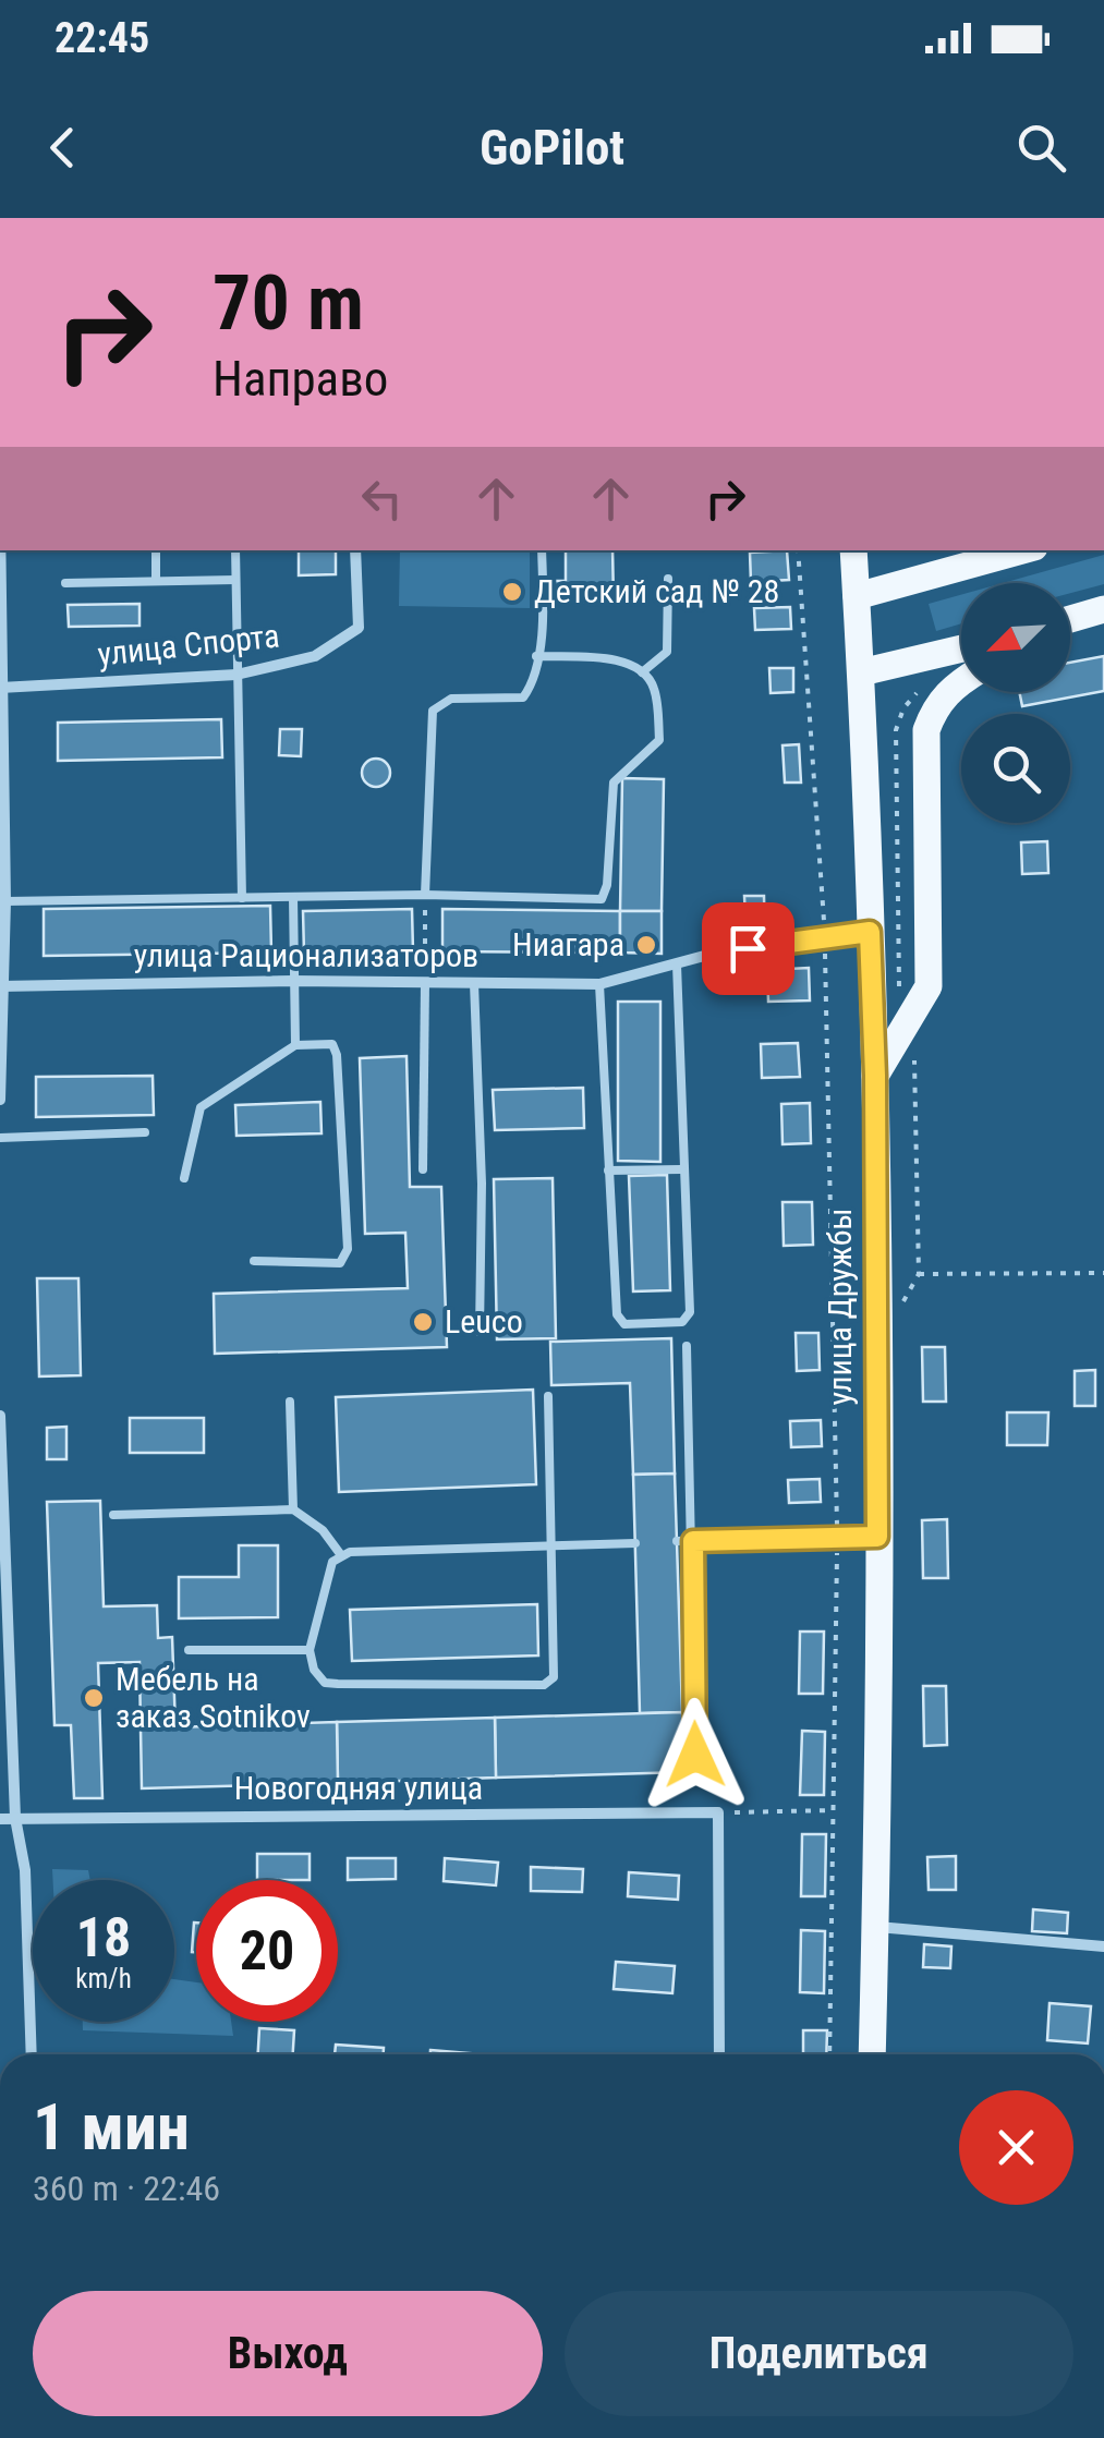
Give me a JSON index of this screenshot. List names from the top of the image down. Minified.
{"streets":{"main road":["улица Дружбы"],"street":["улица Спорта","улица Рационализаторов","Новогодняя улица"]},"crossings":[["улица Рационализаторов","улица Дружбы"]],"places":["Детский сад № 28","Ниагара","Leuco","Мебель на заказ Sotnikov"],"north":"bottom left","page":{"status":"22:45","header":"GoPilot","turn":["70 m","Направо"],"speed":"18 km/h","limit":"20","heading":["1 мин","360 m · 22:46"],"buttons":["Выход","Поделиться"]}}
